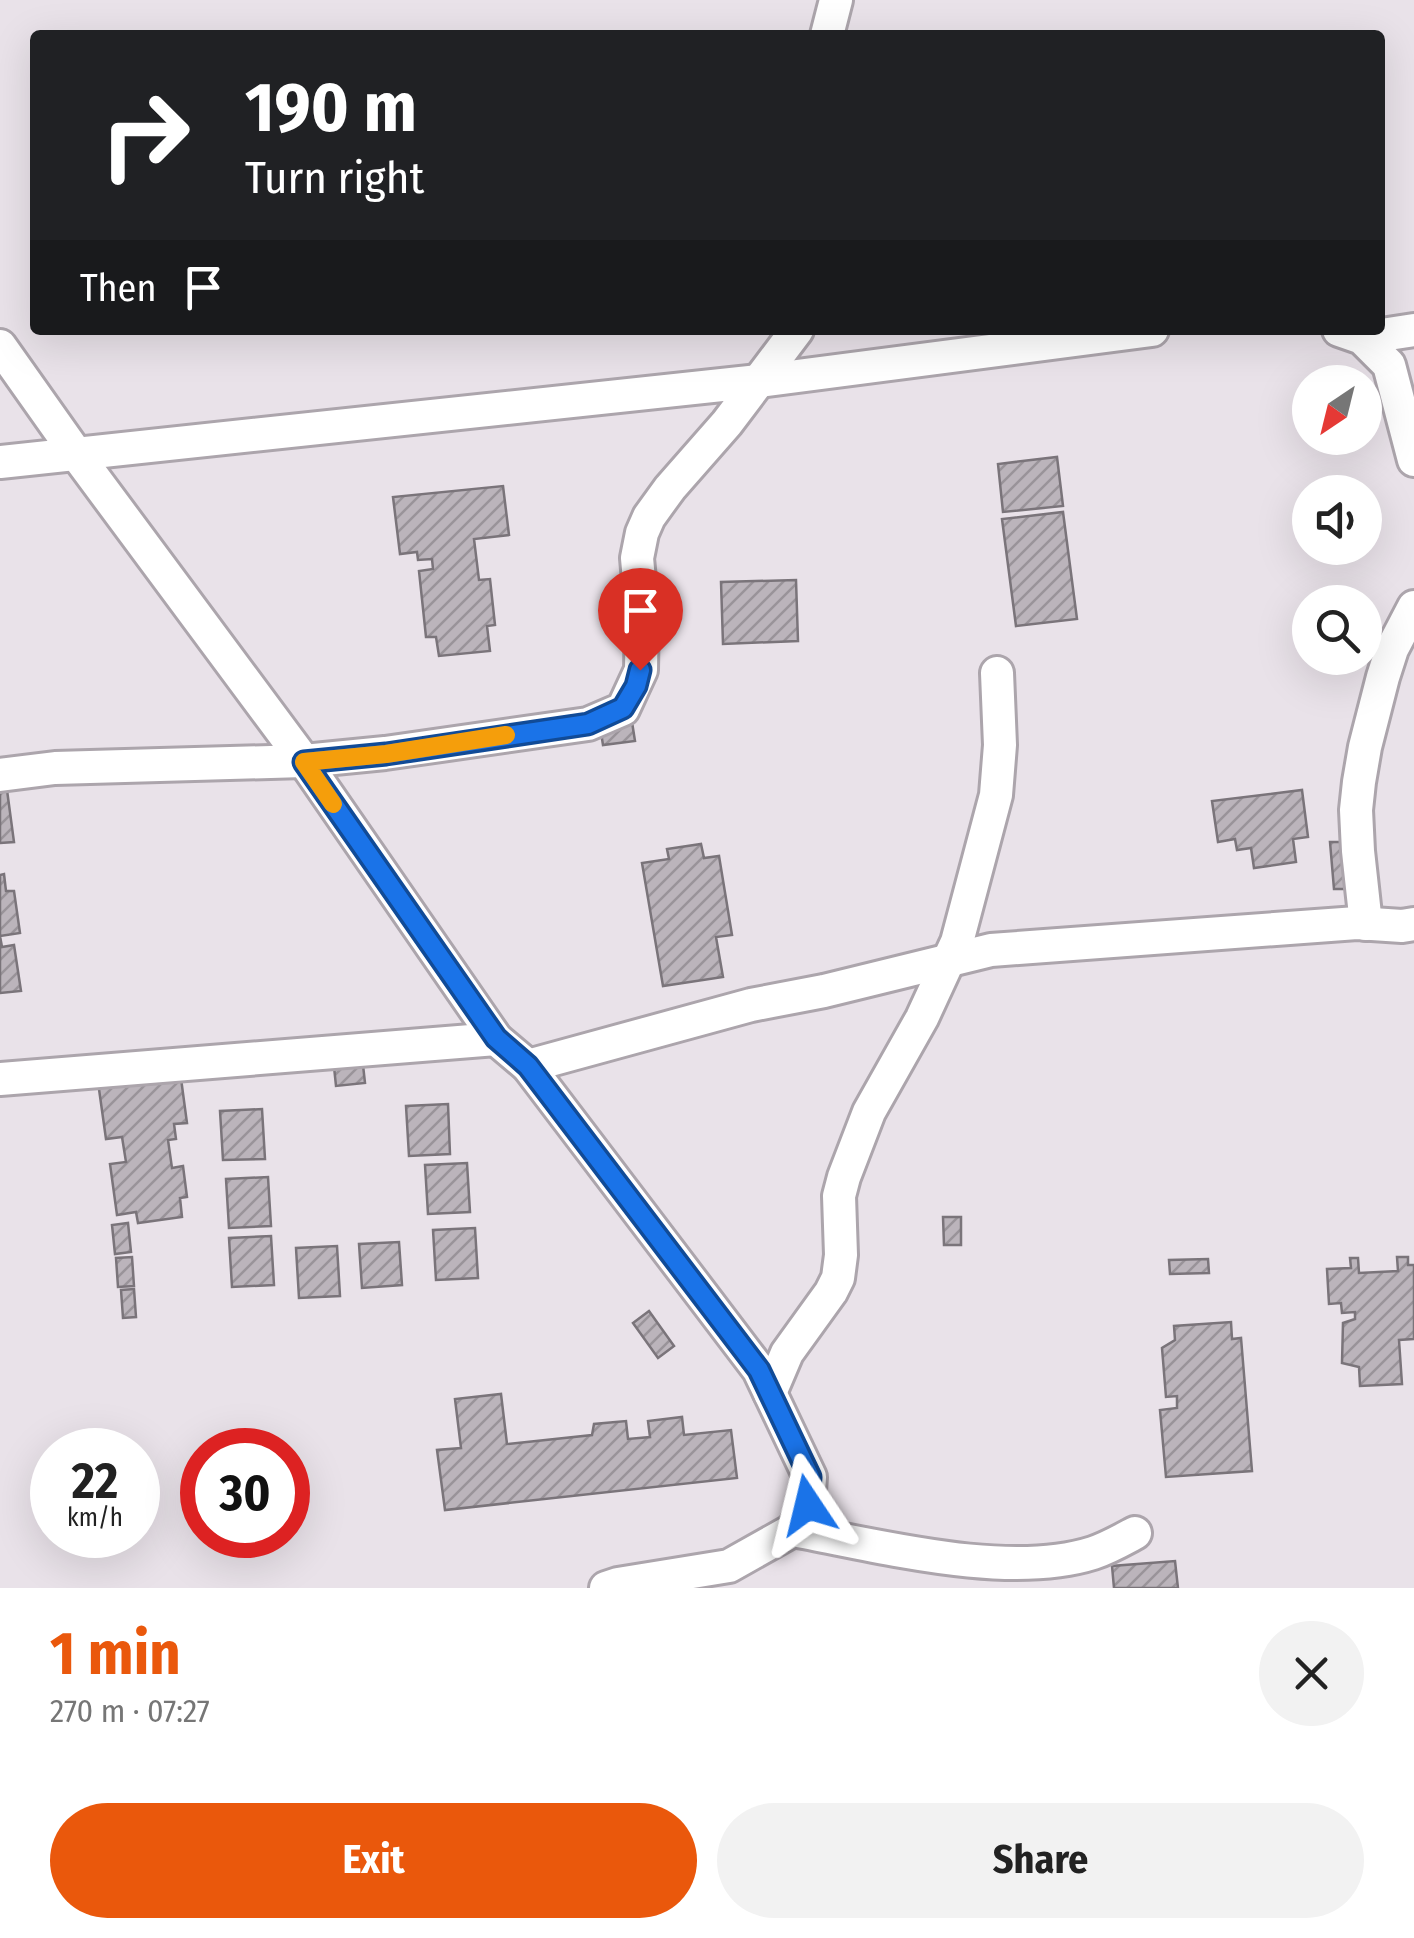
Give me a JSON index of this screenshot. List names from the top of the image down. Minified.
{"north":"bottom left","page":{"turn":["190 m","Turn right"],"then":"Then","speed":"22 km/h","limit":"30","heading":["1 min","270 m · 07:27"],"buttons":["Exit","Share"]}}
